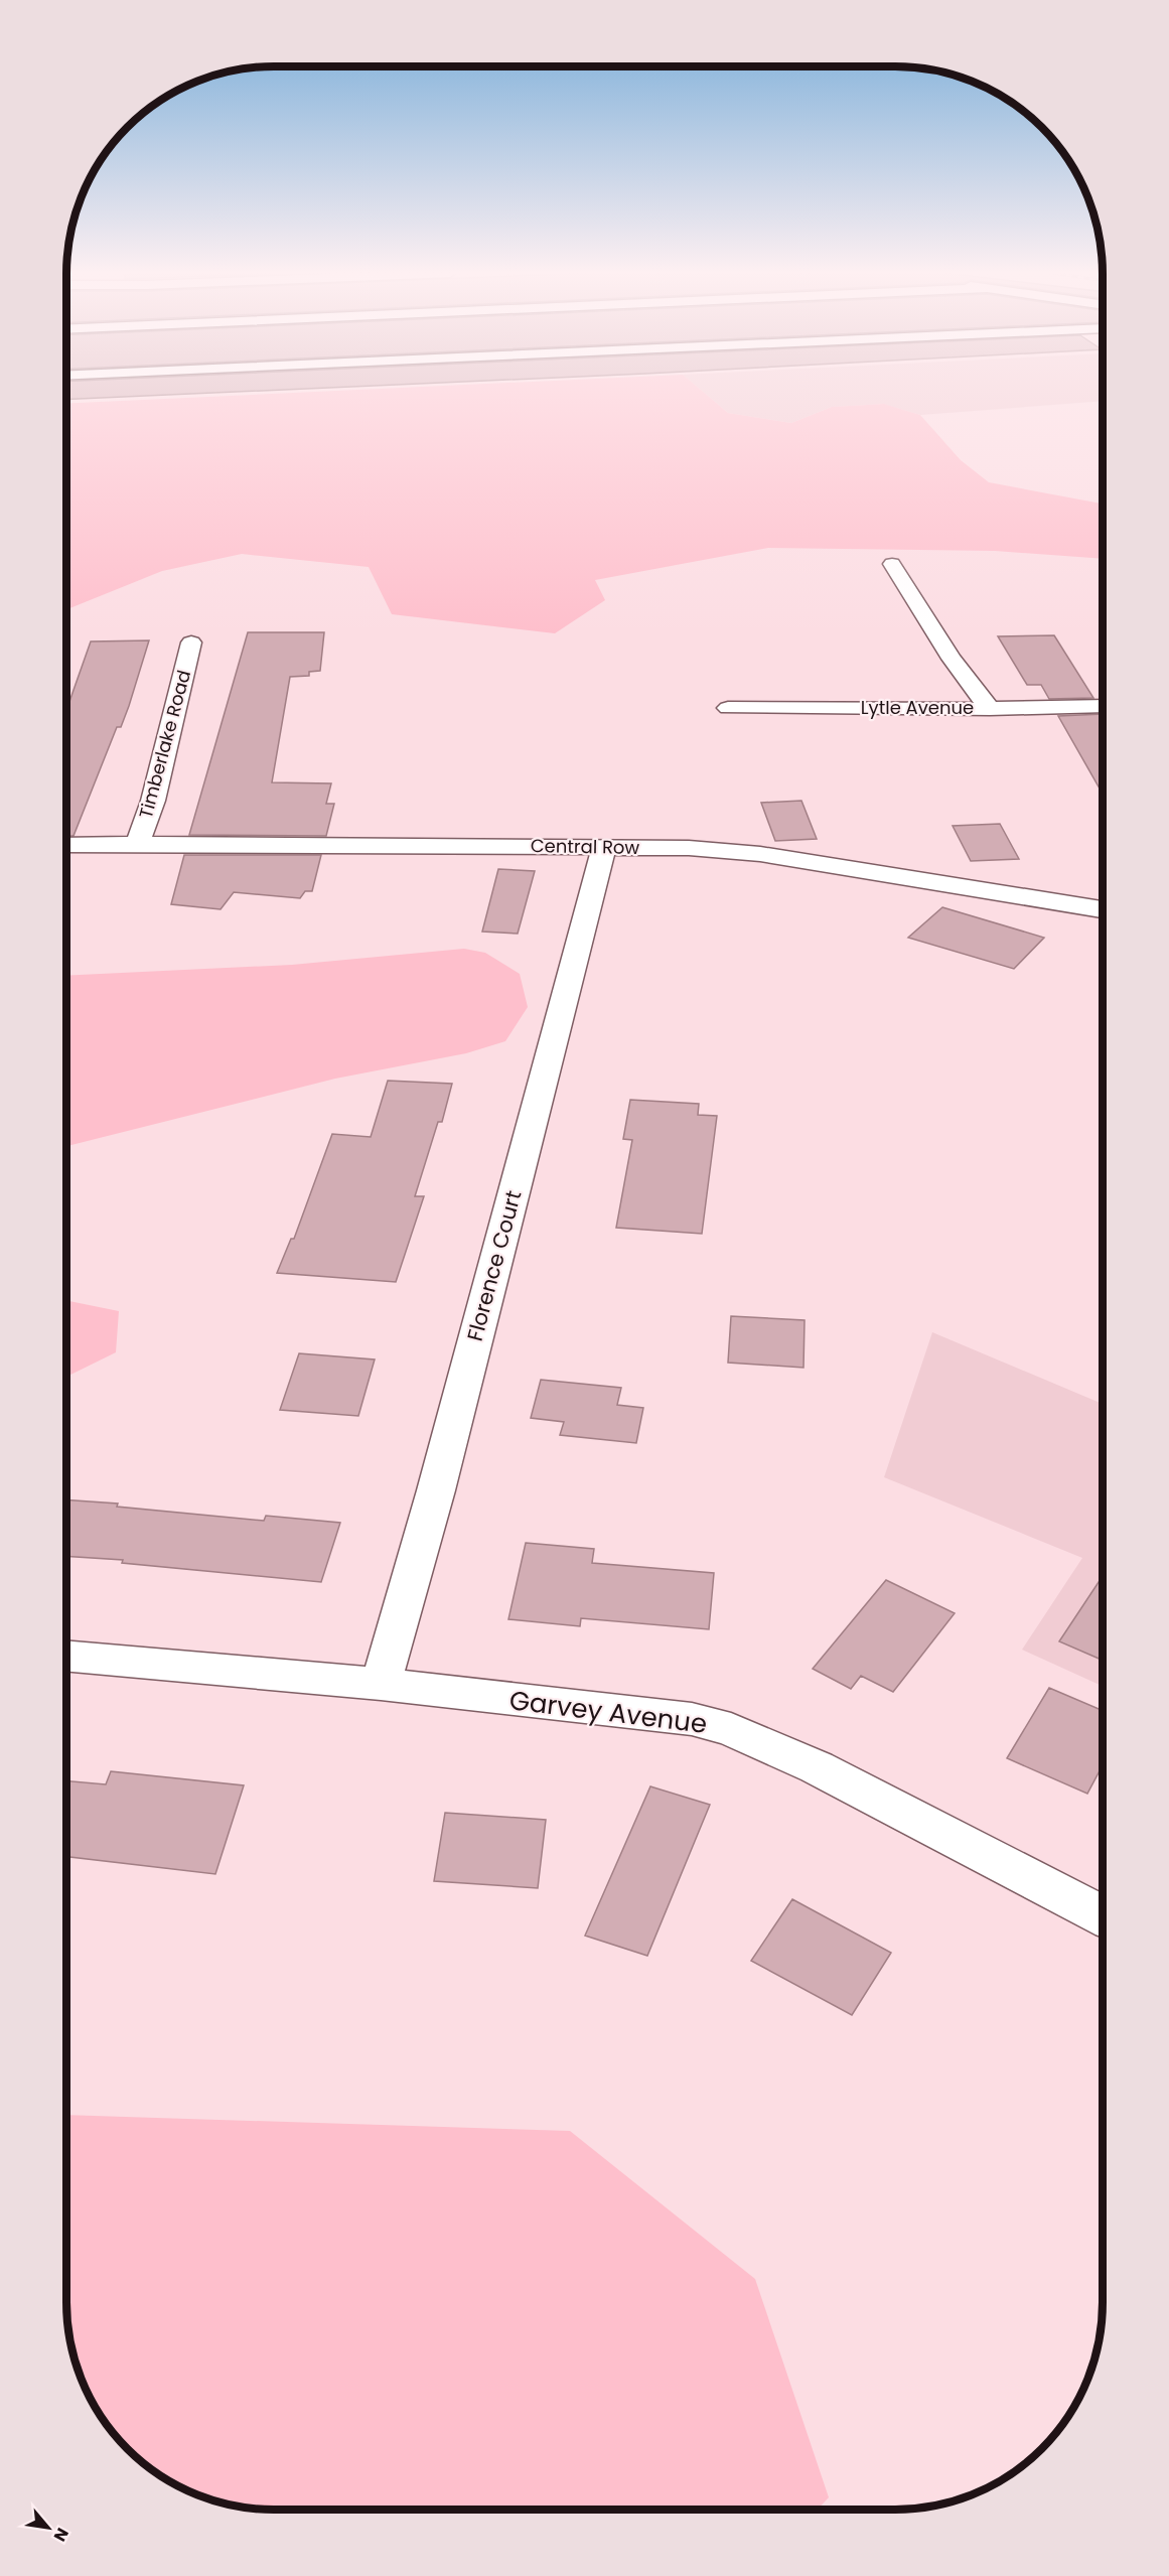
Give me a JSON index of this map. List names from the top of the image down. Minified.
{"streets":{"street":["Lytle Avenue","Timberlake Road","Central Row","Florence Court","Garvey Avenue"]},"crossings":[["Timberlake Road","Central Row"],["Central Row","Florence Court"],["Florence Court","Garvey Avenue"]],"north":"bottom right"}
